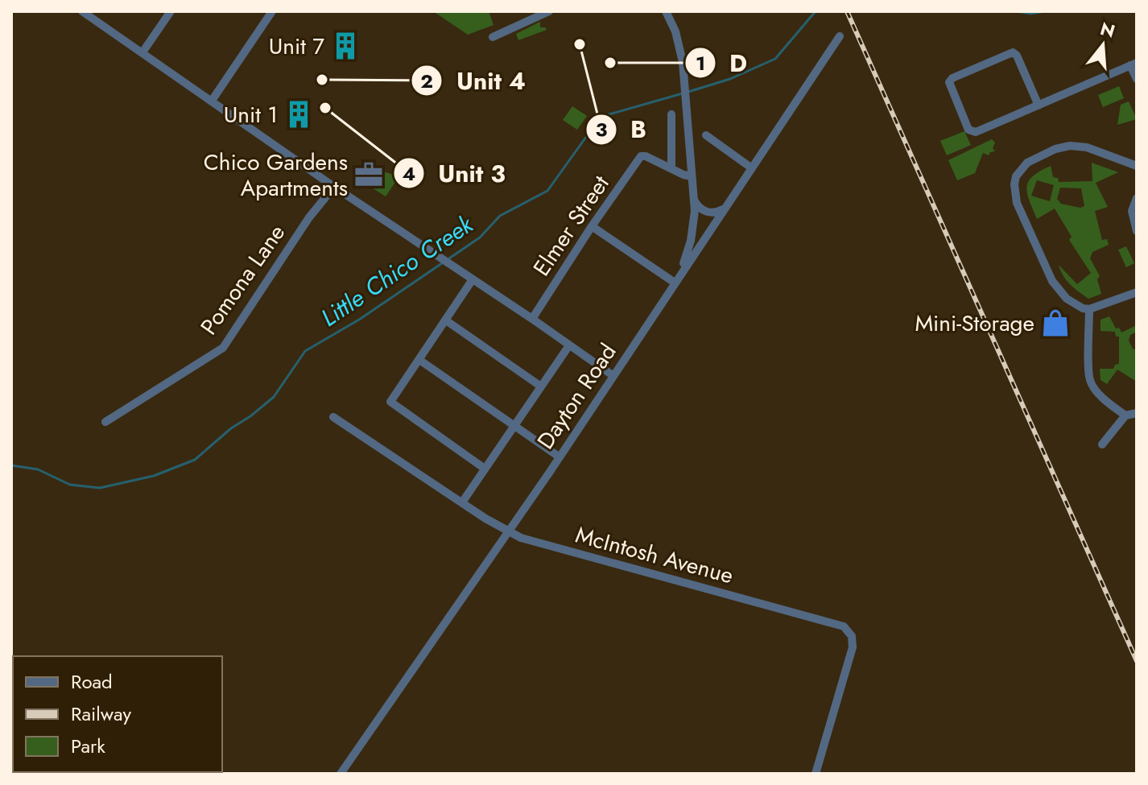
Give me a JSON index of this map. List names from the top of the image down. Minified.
{"streets":{"street":["Elmer Street","Pomona Lane","Dayton Road","McIntosh Avenue"]},"crossings":[["Dayton Road","McIntosh Avenue"]],"water":["Little Chico Creek"],"places":{"other":["B","D","Unit 4","Unit 3"],"building":["Unit 7","Unit 1"],"office":["Chico Gardens Apartments"],"shop":["Mini-Storage"]},"legend":["Road","Railway","Park"],"north":"top"}
